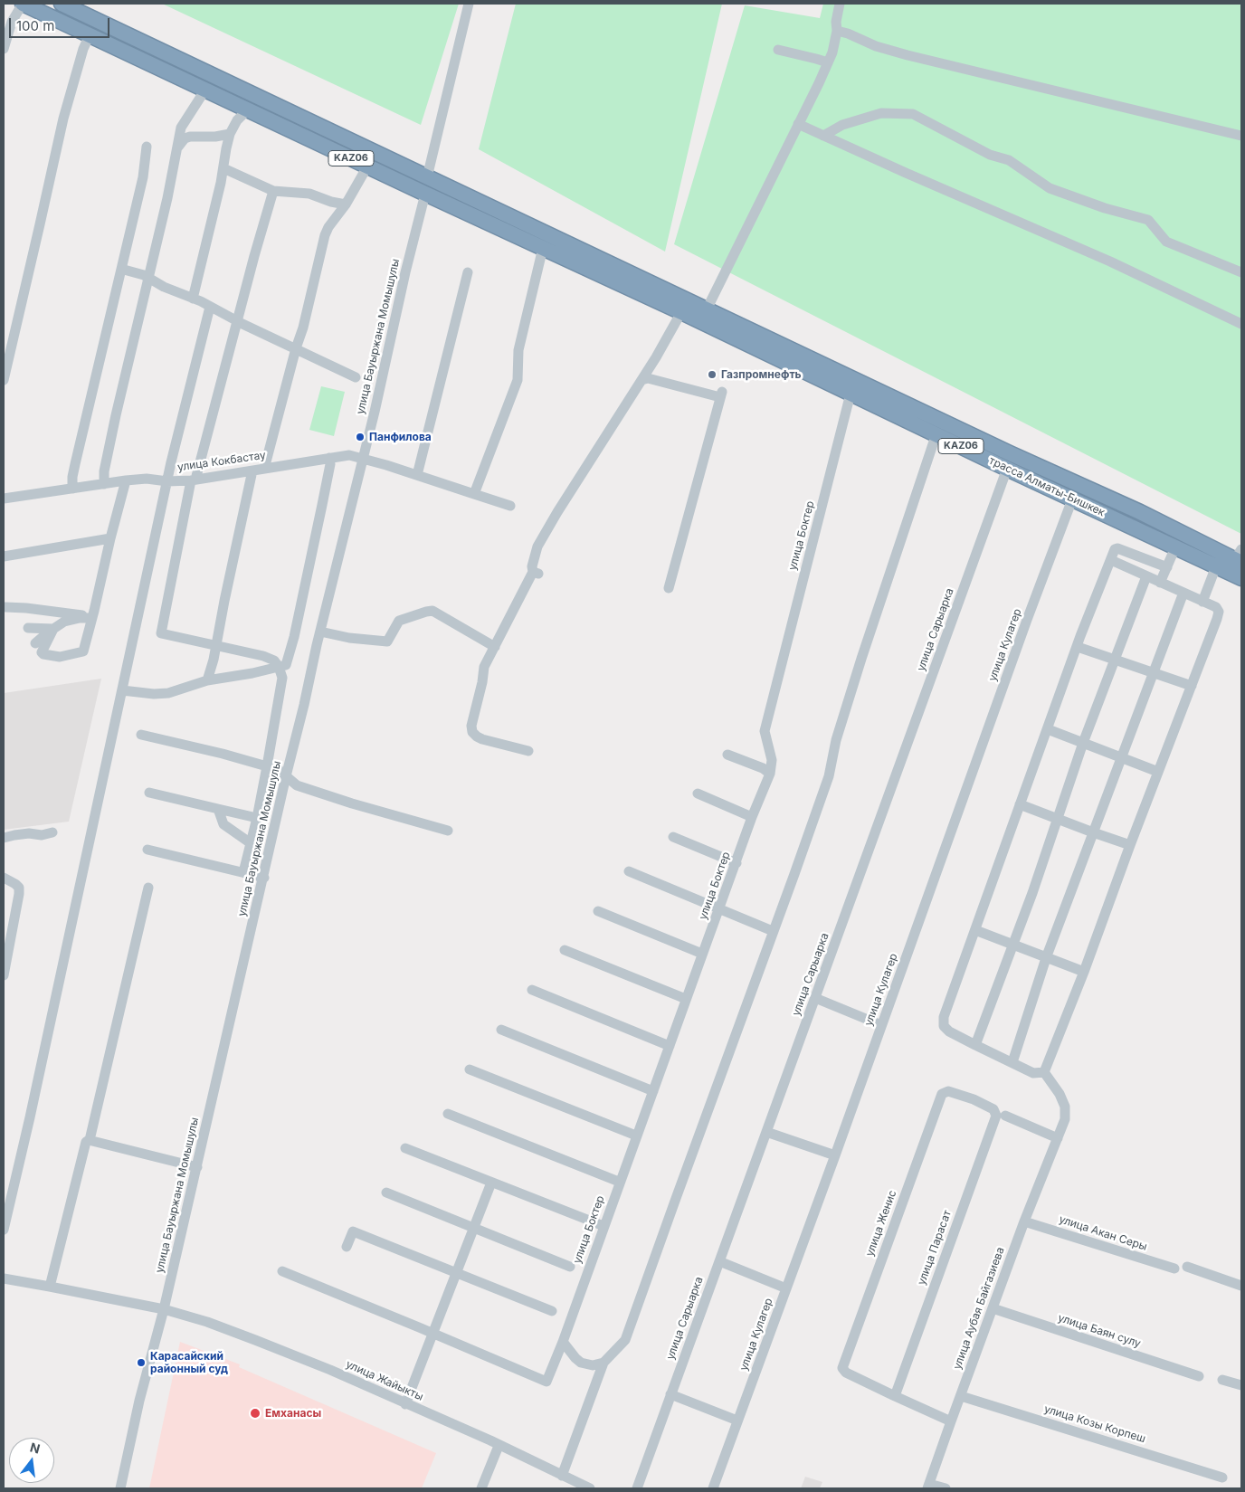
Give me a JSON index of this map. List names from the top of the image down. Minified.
{"streets":{"highway":["KАZ06","трасса Алматы-Бишкек"],"street":["улица Бауыржана Момышулы","улица Кокбастау","улица Боктер","улица Сарыарка","улица Кулагер","улица Женис","улица Акан Серы","улица Парасат","улица Аубая Байгазиева","улица Баян сулу","улица Жайыкты","улица Козы Корпеш"]},"crossings":[["KАZ06","улица Бауыржана Момышулы"],["KАZ06","трасса Алматы-Бишкек"],["улица Бауыржана Момышулы","улица Кокбастау"],["улица Бауыржана Момышулы","улица Жайыкты"],["трасса Алматы-Бишкек","улица Боктер"],["трасса Алматы-Бишкек","улица Сарыарка"],["трасса Алматы-Бишкек","улица Кулагер"],["улица Женис","улица Парасат"],["улица Акан Серы","улица Аубая Байгазиева"],["улица Аубая Байгазиева","улица Баян сулу"],["улица Аубая Байгазиева","улица Козы Корпеш"]],"places":["Газпромнефть","Панфилова","Карасайский районный суд","Емханасы"],"scale_bar":"100 m","north":"top"}
